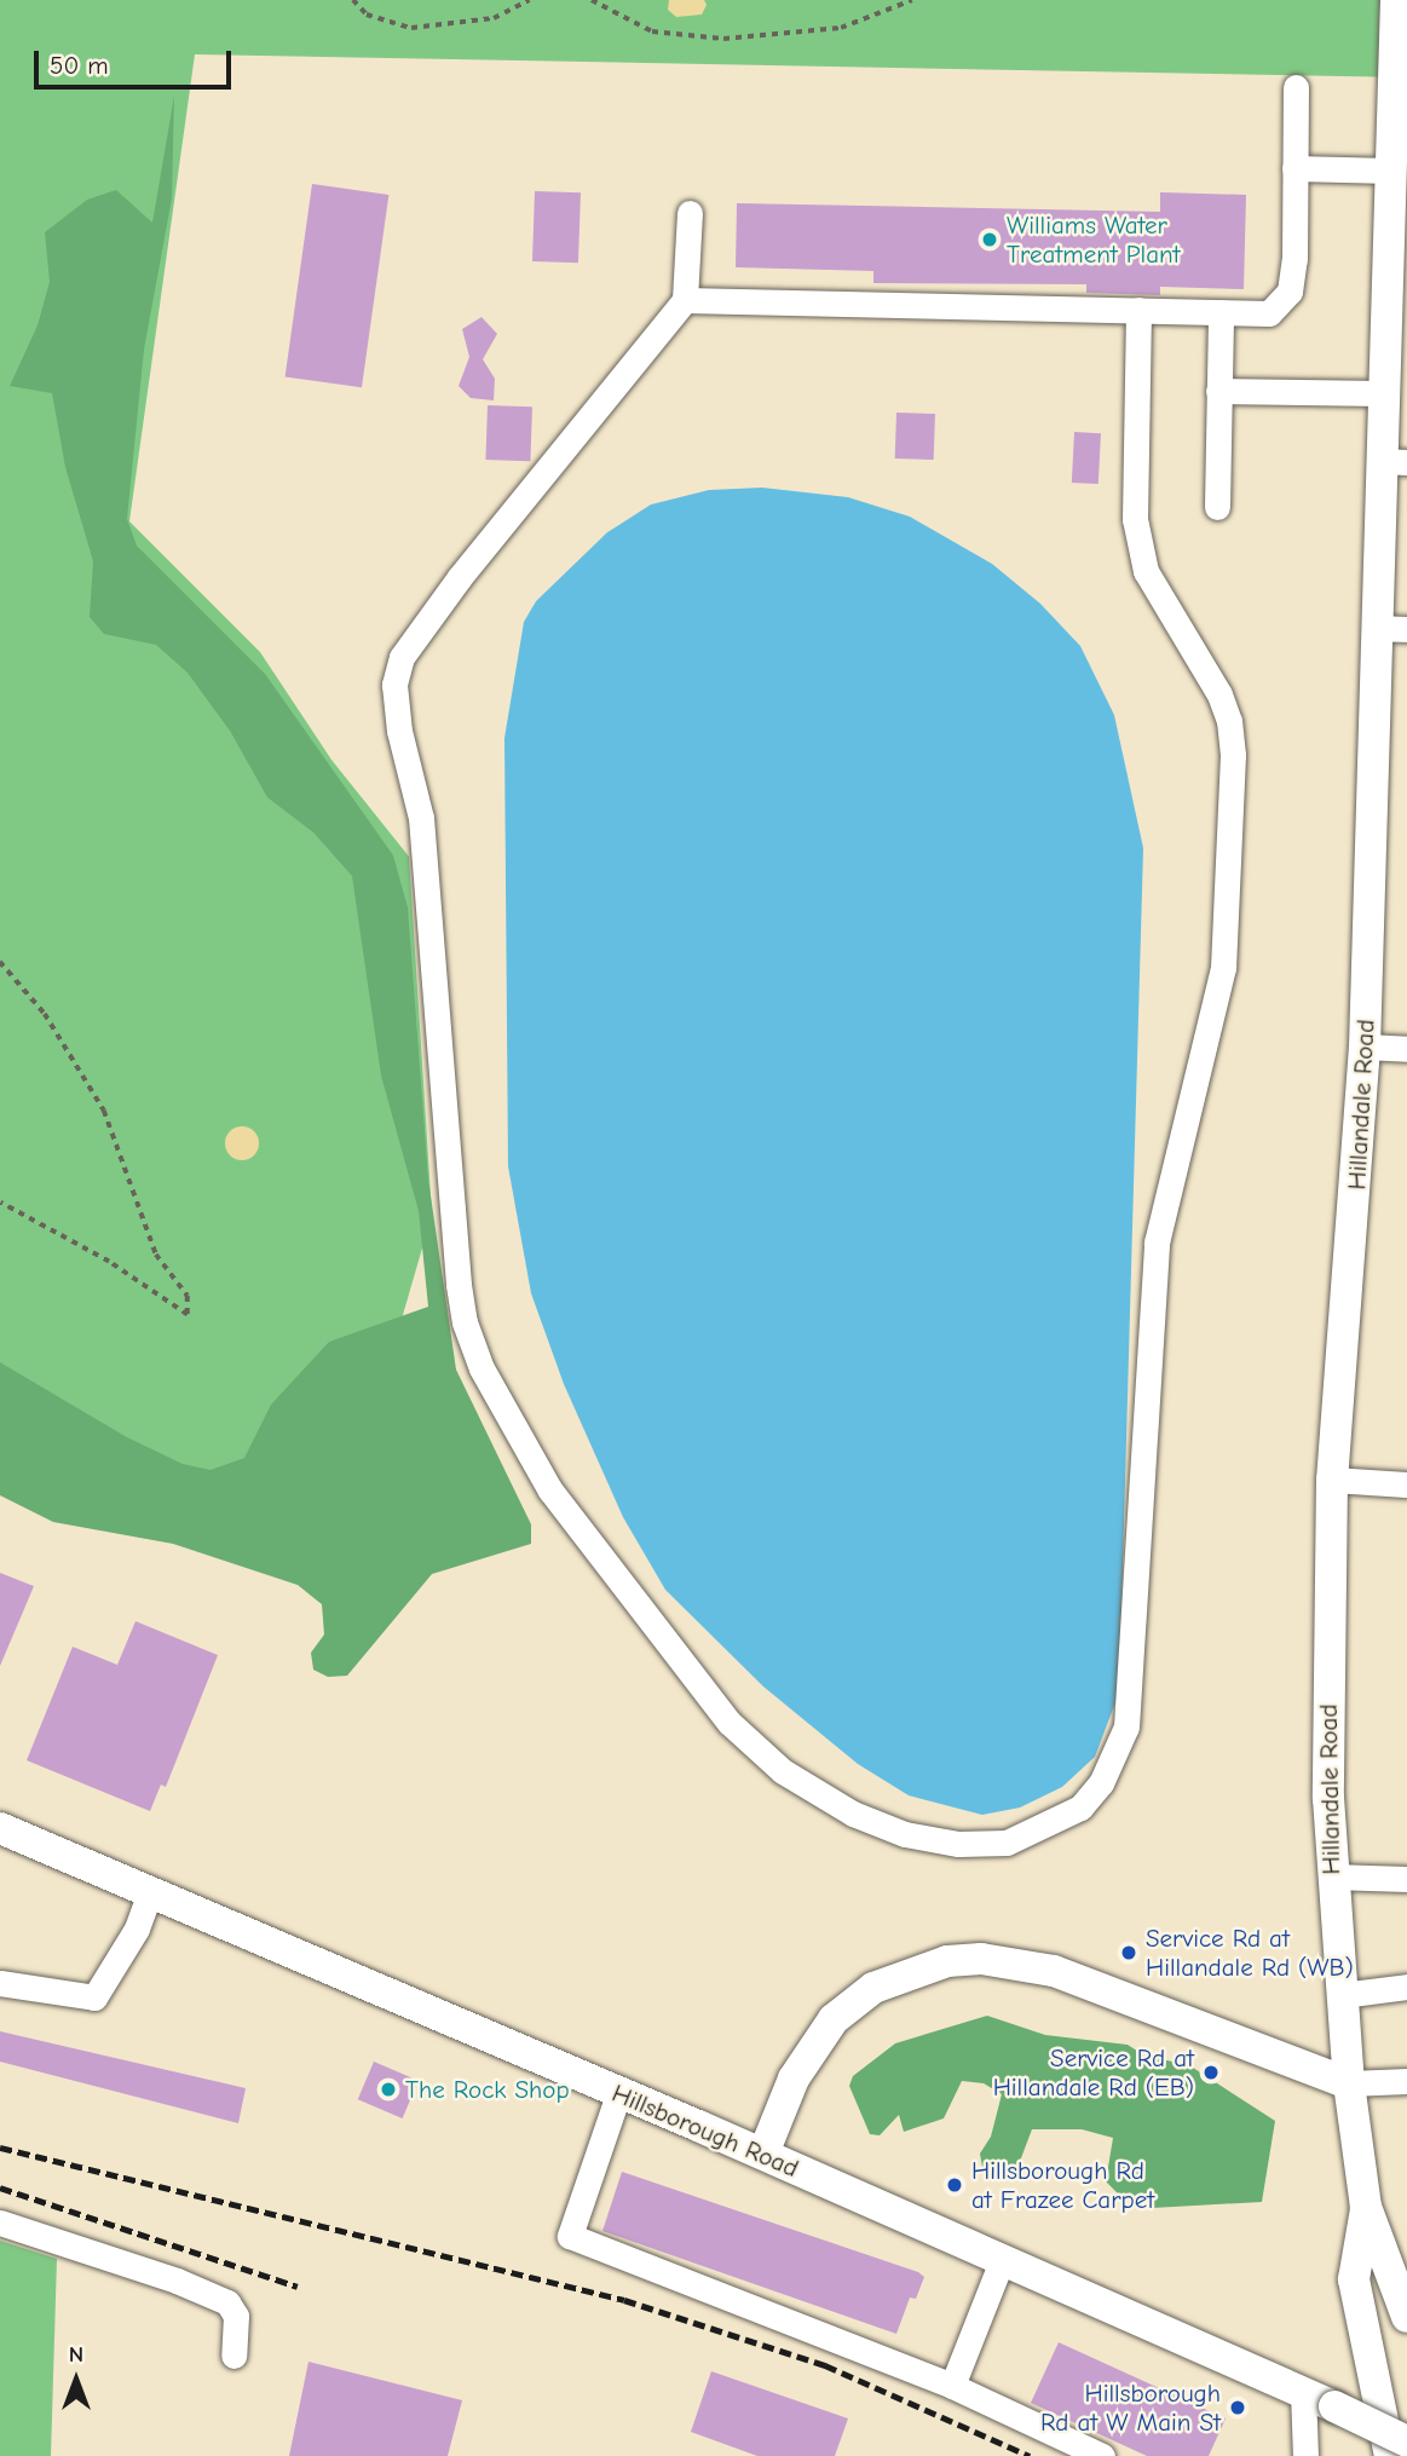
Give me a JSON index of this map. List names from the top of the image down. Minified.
{"streets":{"main road":["Hillandale Road","Hillsborough Road"]},"places":["Williams Water Treatment Plant","Service Rd at Hillandale Rd (WB)","Service Rd at Hillandale Rd (EB)","The Rock Shop","Hillsborough Rd at Frazee Carpet","Hillsborough Rd at W Main St"],"scale_bar":"50 m","north":"top"}
